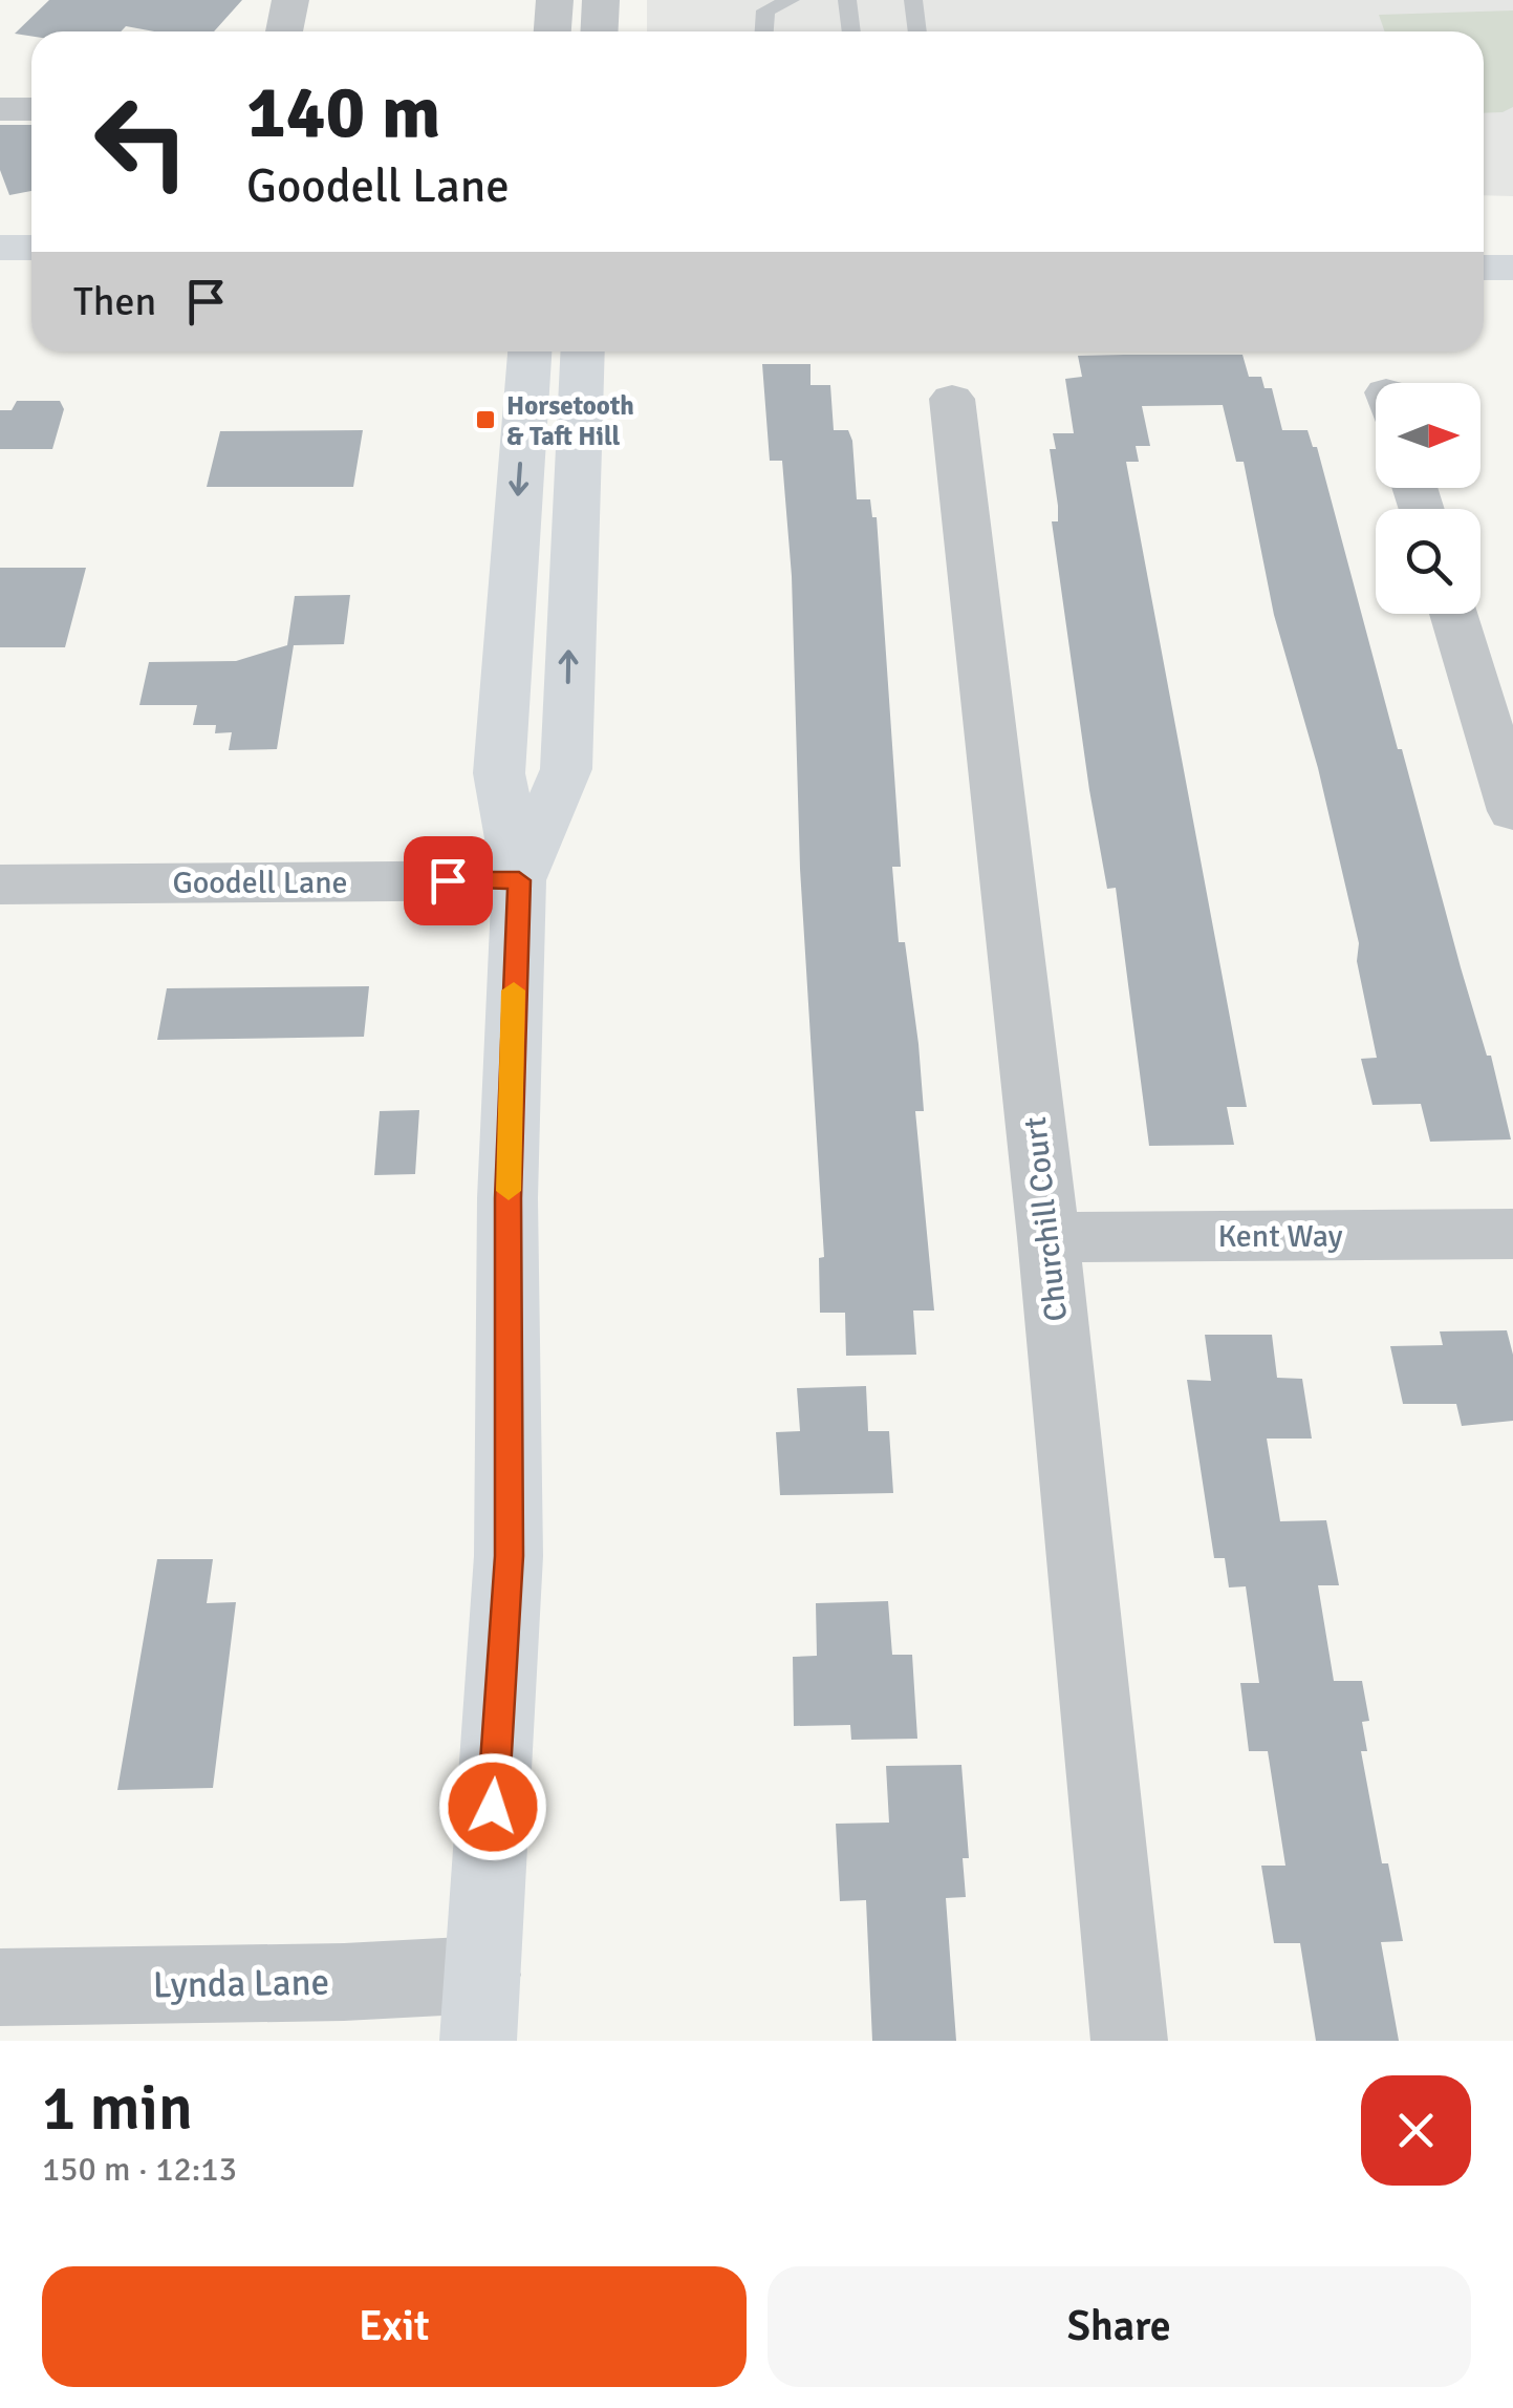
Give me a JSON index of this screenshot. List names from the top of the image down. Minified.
{"streets":{"street":["Goodell Lane","Churchill Court","Kent Way","Lynda Lane"]},"crossings":[["Churchill Court","Kent Way"]],"places":{"transit":["Horsetooth & Taft Hill"]},"north":"right","page":{"turn":["140 m","Goodell Lane"],"then":"Then","heading":["1 min","150 m · 12:13"],"buttons":["Exit","Share"]}}
